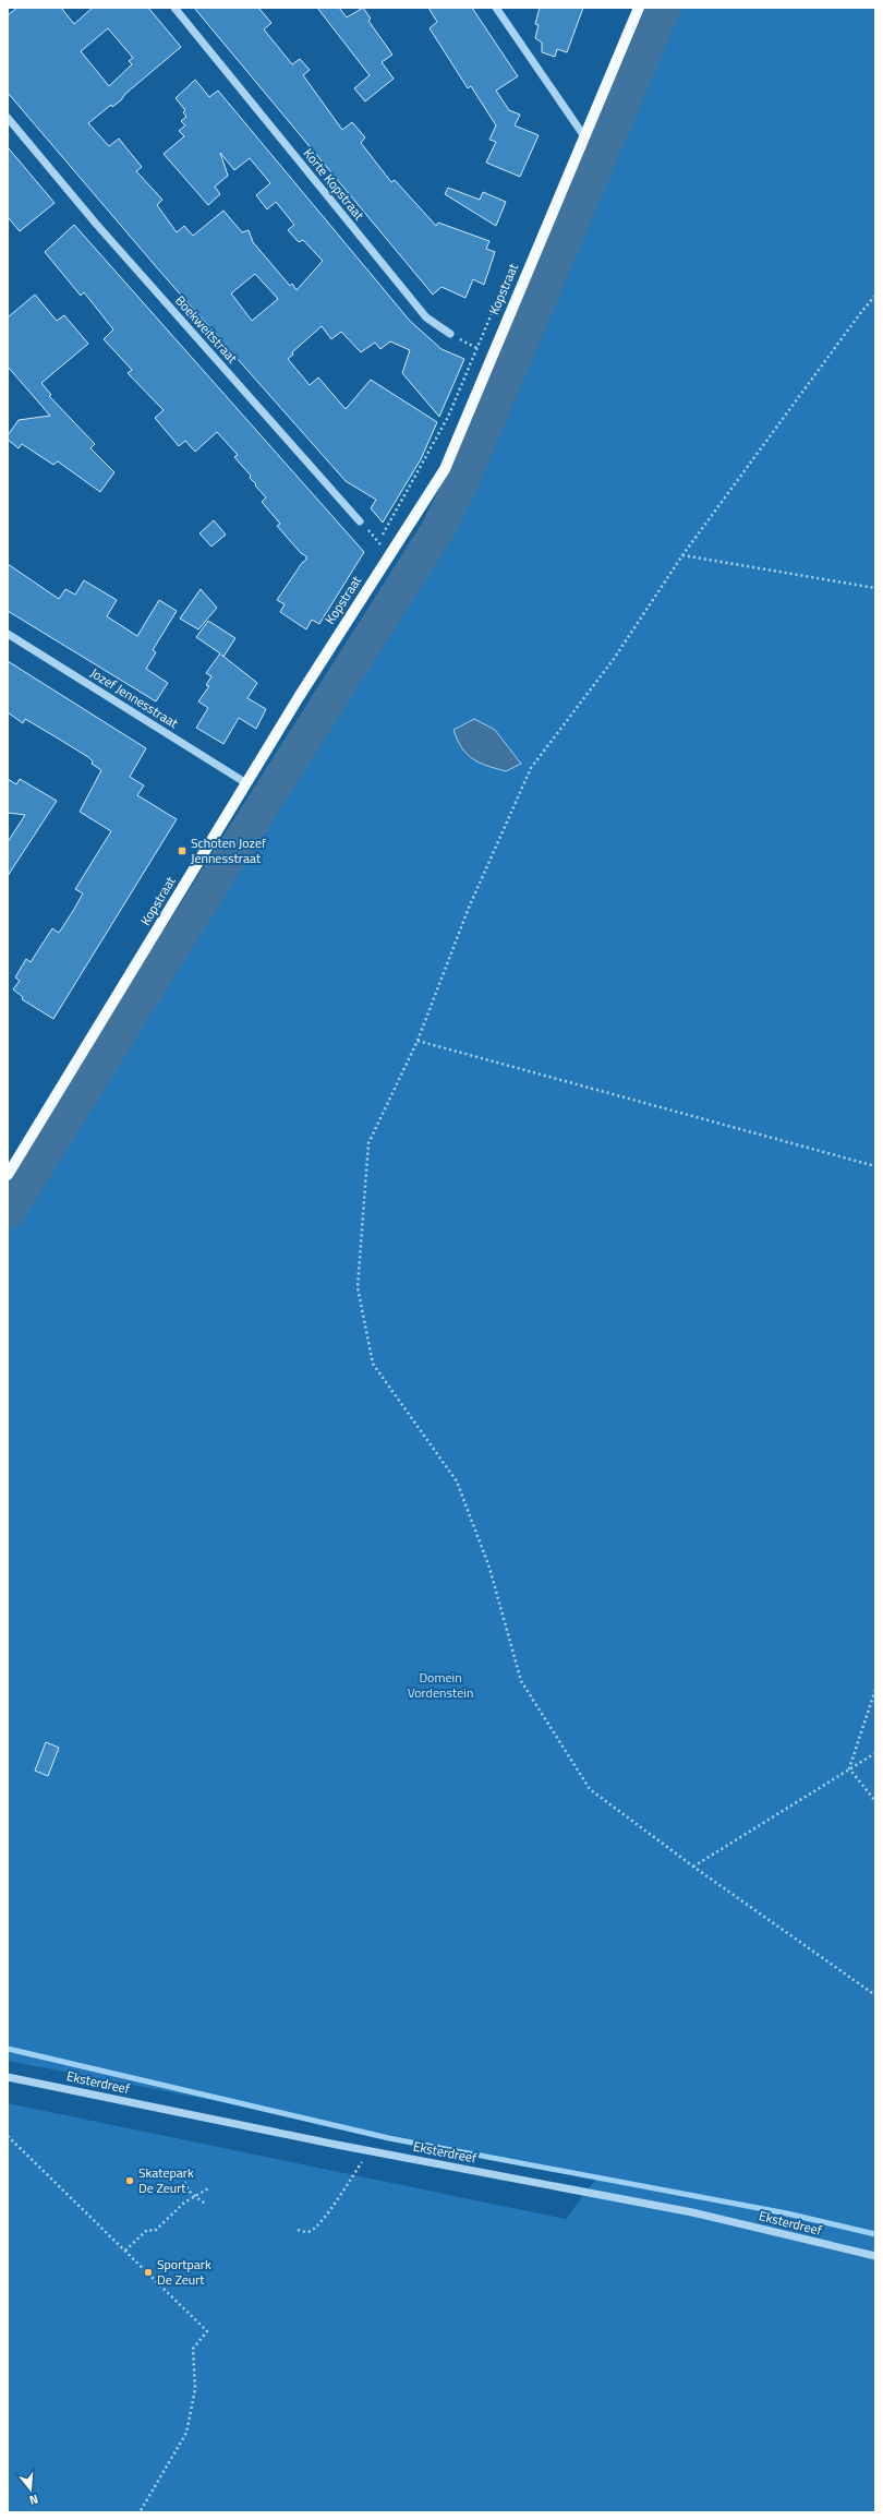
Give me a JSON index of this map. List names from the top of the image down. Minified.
{"streets":{"main road":["Kopstraat"],"street":["Korte Kopstraat","Boekweitstraat","Jozef Jennesstraat","Eksterdreef"]},"crossings":[["Kopstraat","Jozef Jennesstraat"]],"parks":["Domein Vordenstein"],"places":{"transit":["Schoten Jozef Jennesstraat"],"other":["Skatepark De Zeurt","Sportpark De Zeurt"]},"north":"bottom"}
